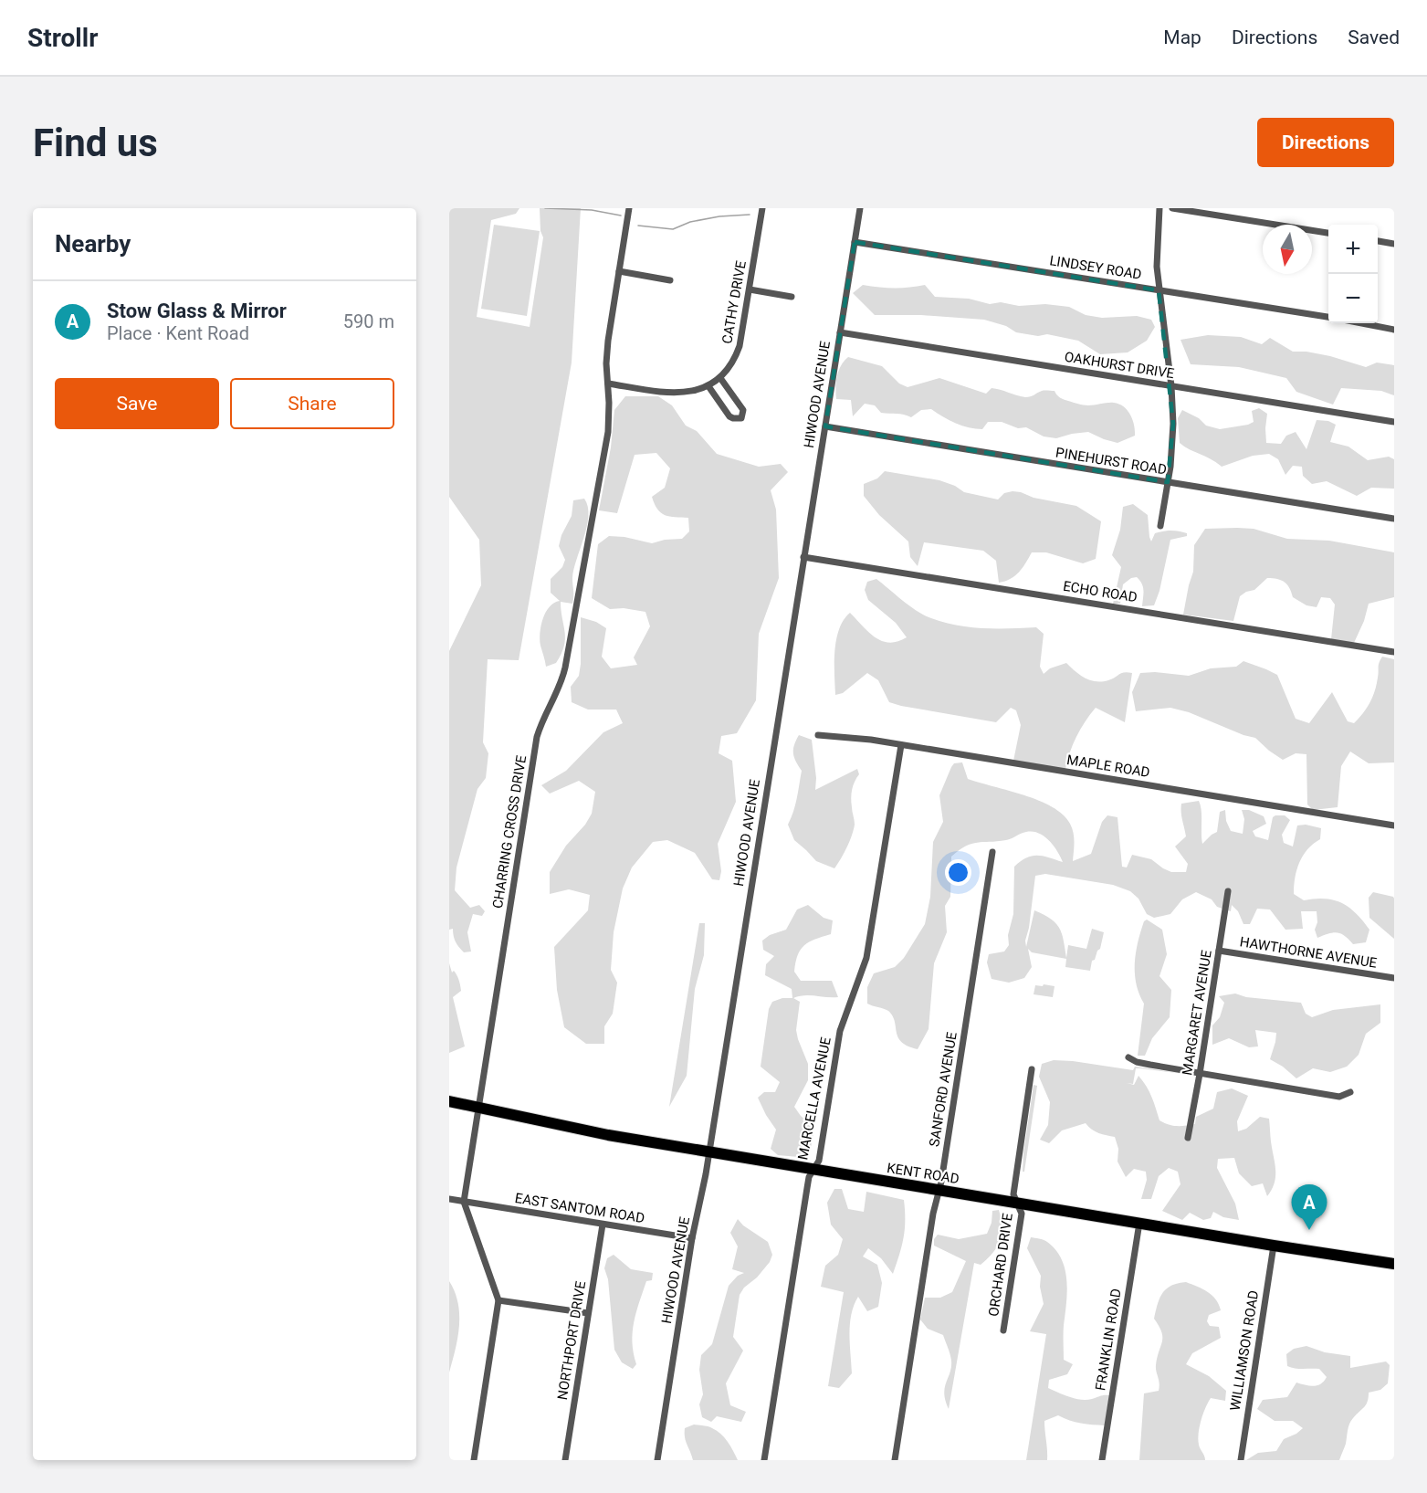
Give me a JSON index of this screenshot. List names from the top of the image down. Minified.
{"streets":{"main road":["KENT ROAD"],"street":["LINDSEY ROAD","CATHY DRIVE","OAKHURST DRIVE","HIWOOD AVENUE","PINEHURST ROAD","ECHO ROAD","MAPLE ROAD","CHARRING CROSS DRIVE","HAWTHORNE AVENUE","MARGARET AVENUE","SANFORD AVENUE","MARCELLA AVENUE","EAST SANTOM ROAD","ORCHARD DRIVE","FRANKLIN ROAD","NORTHPORT DRIVE","WILLIAMSON ROAD"]},"crossings":[["LINDSEY ROAD","HIWOOD AVENUE"],["CATHY DRIVE","CHARRING CROSS DRIVE"],["OAKHURST DRIVE","HIWOOD AVENUE"],["HIWOOD AVENUE","PINEHURST ROAD"],["HIWOOD AVENUE","ECHO ROAD"],["HIWOOD AVENUE","KENT ROAD"],["HIWOOD AVENUE","EAST SANTOM ROAD"],["MAPLE ROAD","MARCELLA AVENUE"],["CHARRING CROSS DRIVE","KENT ROAD"],["CHARRING CROSS DRIVE","EAST SANTOM ROAD"],["HAWTHORNE AVENUE","MARGARET AVENUE"],["SANFORD AVENUE","KENT ROAD"],["MARCELLA AVENUE","KENT ROAD"],["KENT ROAD","ORCHARD DRIVE"],["KENT ROAD","FRANKLIN ROAD"],["KENT ROAD","WILLIAMSON ROAD"],["EAST SANTOM ROAD","NORTHPORT DRIVE"]],"north":"bottom","page":{"header":"Strollr","nav":["Map","Directions","Saved"],"buttons":["Directions",["Save","Share"]],"title":"Find us","heading":"Nearby","map_buttons":["+","−"],"list":[{"mark":"A","name":"Stow Glass & Mirror","note":"Place · Kent Road","value":"590 m"}],"pins":"A"}}
